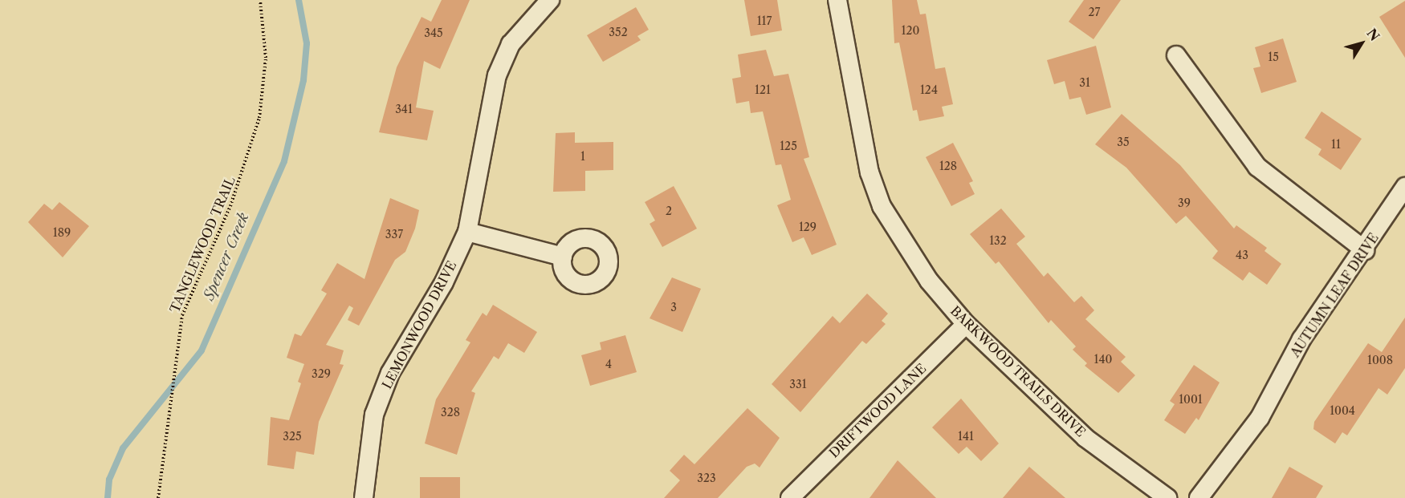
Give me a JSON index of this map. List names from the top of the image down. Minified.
{"streets":{"street":["AUTUMN LEAF DRIVE","LEMONWOOD DRIVE","BARKWOOD TRAILS DRIVE","DRIFTWOOD LANE"],"path":["TANGLEWOOD TRAIL"]},"crossings":[["BARKWOOD TRAILS DRIVE","DRIFTWOOD LANE"]],"water":["Spencer Creek"],"house_numbers":["27","117","120","352","345","15","31","121","124","341","35","11","125","1","128","39","2","129","189","337","132","43","3","140","1008","4","329","331","1001","1004","328","325","141","323"],"north":"top right"}
